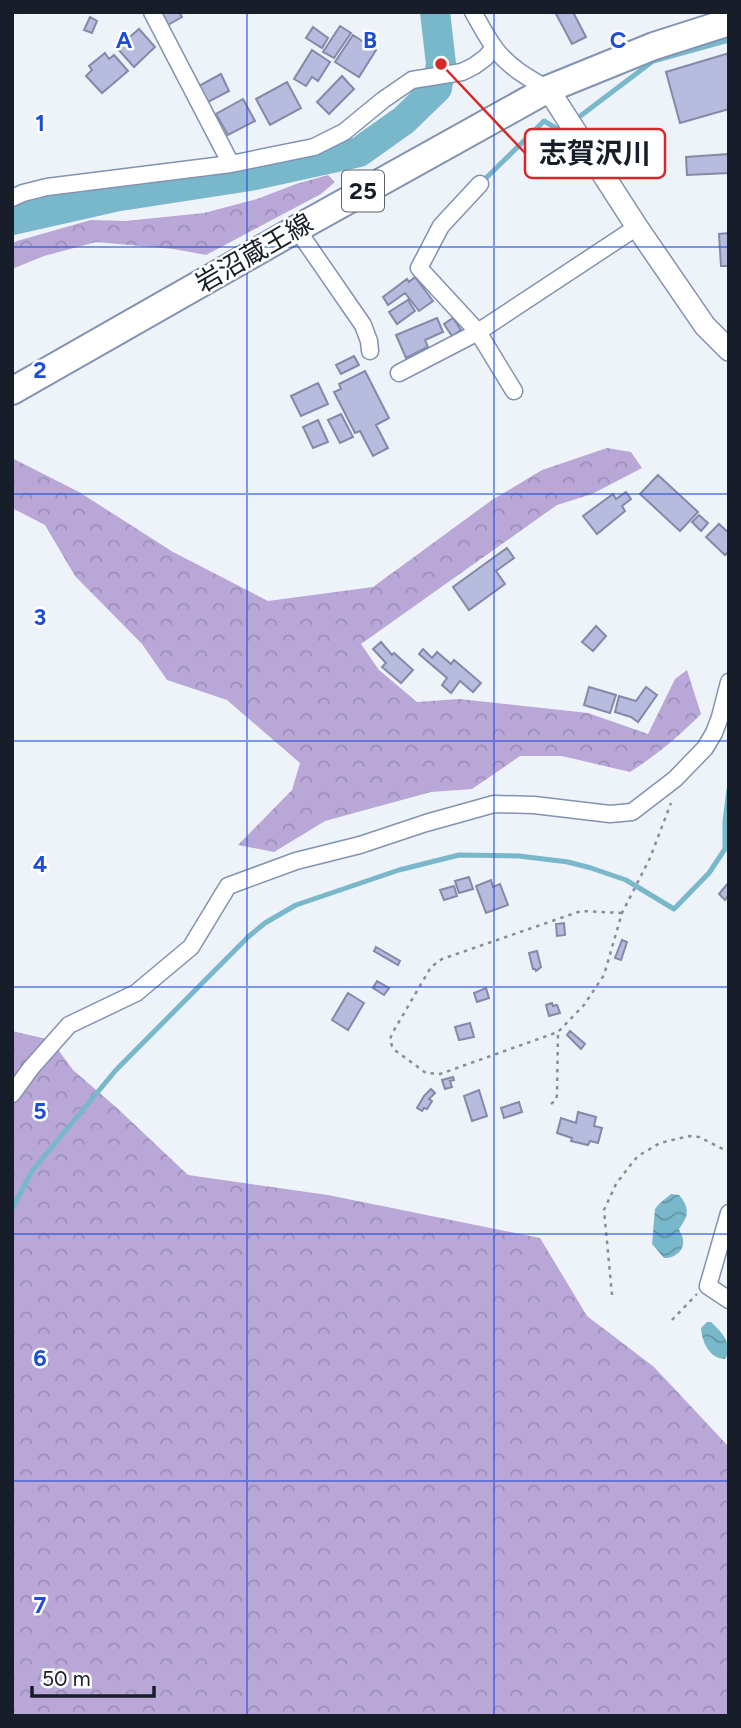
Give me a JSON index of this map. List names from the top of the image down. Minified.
{"streets":{"main road":["25","岩沼蔵王線"]},"places":["志賀沢川"],"scale_bar":"50 m","grid":{"columns":["A","B","C"],"rows":["1","2","3","4","5","6","7"]}}
